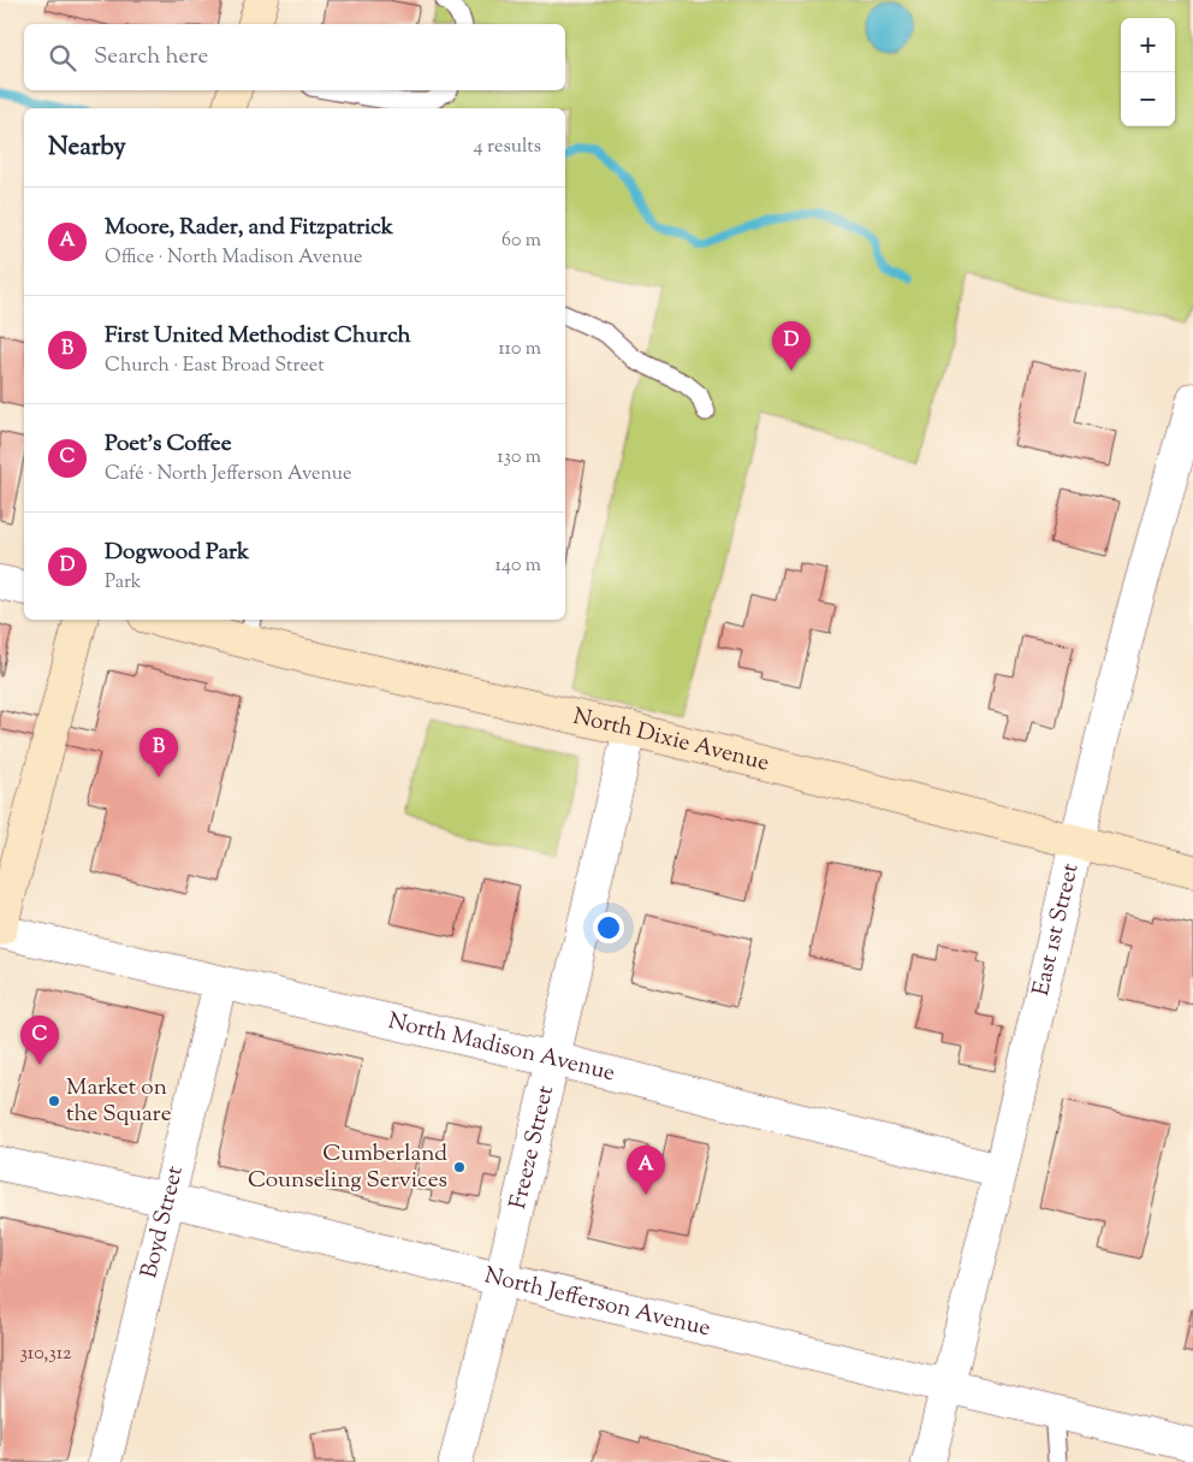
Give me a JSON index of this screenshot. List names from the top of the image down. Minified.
{"streets":{"street":["North Dixie Avenue","East 1st Street","North Madison Avenue","Freeze Street","Boyd Street","North Jefferson Avenue"]},"crossings":[["North Dixie Avenue","East 1st Street"],["North Dixie Avenue","Freeze Street"],["East 1st Street","North Madison Avenue"],["East 1st Street","North Jefferson Avenue"],["North Madison Avenue","Freeze Street"],["North Madison Avenue","Boyd Street"],["Freeze Street","North Jefferson Avenue"],["Boyd Street","North Jefferson Avenue"]],"places":["Market on the Square","Cumberland Counseling Services"],"house_numbers":["310,312"],"page":{"map_buttons":["+","−"],"search":"Search here","heading":["Nearby","4 results"],"list":[{"mark":"A","name":"Moore, Rader, and Fitzpatrick","note":"Office · North Madison Avenue","value":"60 m"},{"mark":"B","name":"First United Methodist Church","note":"Church · East Broad Street","value":"110 m"},{"mark":"C","name":"Poet's Coffee","note":"Café · North Jefferson Avenue","value":"130 m"},{"mark":"D","name":"Dogwood Park","note":"Park","value":"140 m"}],"pins":["D","B","C","A"]}}
